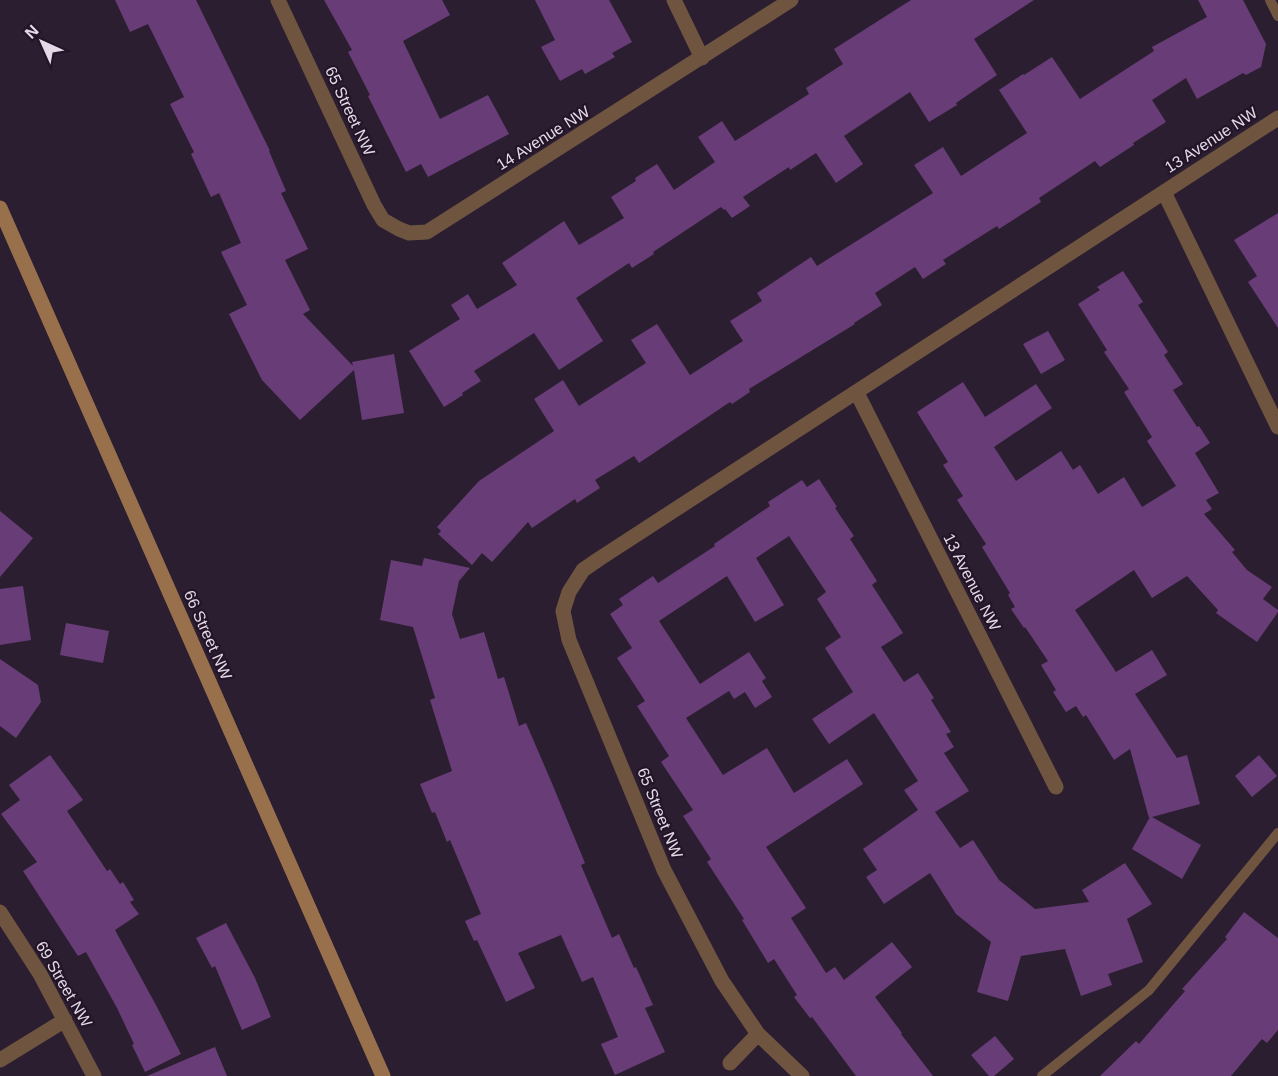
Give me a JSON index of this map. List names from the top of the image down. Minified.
{"streets":{"main road":["66 Street NW"],"street":["65 Street NW","14 Avenue NW","13 Avenue NW","69 Street NW"]},"crossings":[["65 Street NW","14 Avenue NW"],["65 Street NW","13 Avenue NW"]],"north":"top left"}
